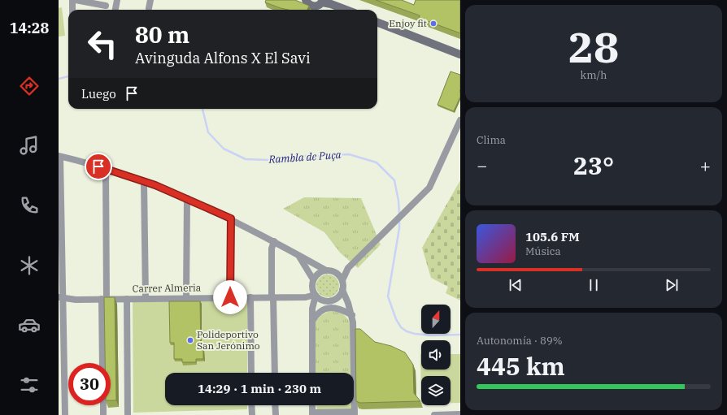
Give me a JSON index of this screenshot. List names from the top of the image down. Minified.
{"streets":{"street":["Carrer Almeria"]},"water":["Rambla de Puça"],"places":["Enjoy fit","Polideportivo San Jerónimo"],"north":"top","page":{"tabs":"14:28","tile":[["28","km/h"],"Clima",["Autonomía · 89%","445 km"]],"turn":["80 m","Avinguda Alfons X El Savi"],"then":"Luego","heat":["−","23°","+"],"song":["105.6 FM","Música"],"limit":"30","trip":"14:29 · 1 min · 230 m"}}
